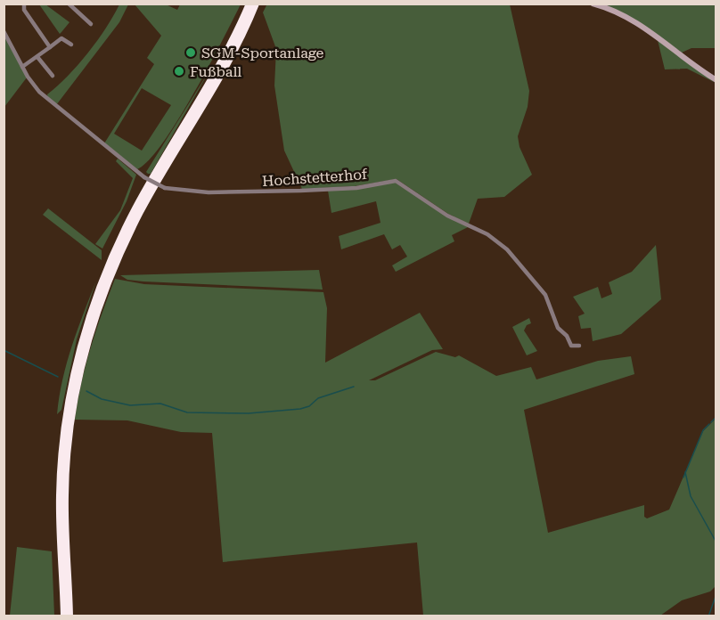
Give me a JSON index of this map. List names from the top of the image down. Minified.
{"streets":{"street":["Hochstetterhof"]},"places":["SGM-Sportanlage","Fußball"]}
